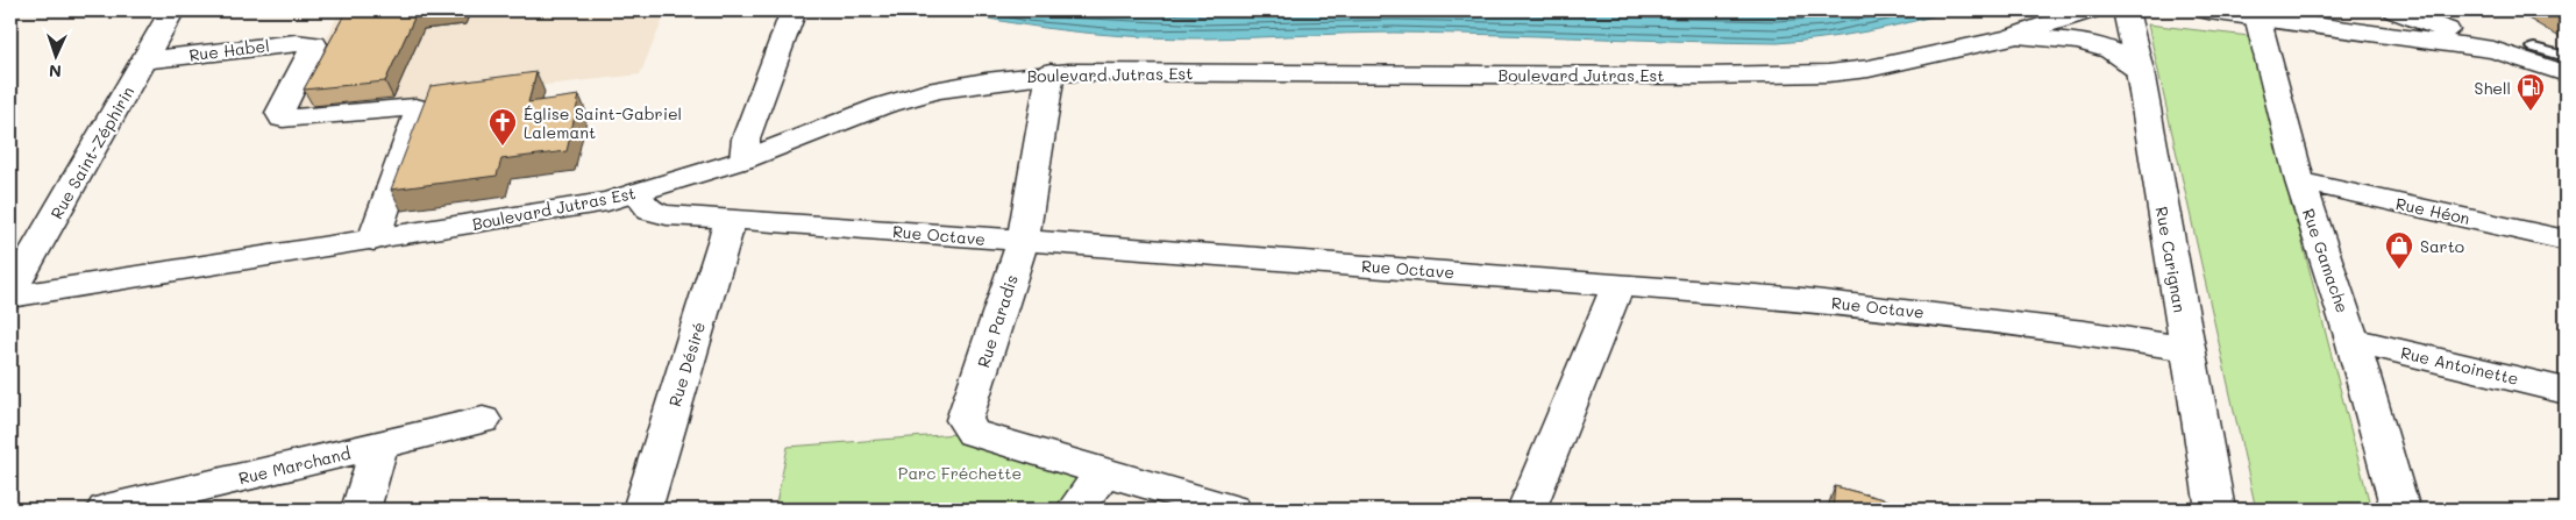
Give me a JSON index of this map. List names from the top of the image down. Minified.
{"streets":{"street":["Rue Habel","Boulevard Jutras Est","Rue Saint-Zéphirin","Rue Héon","Rue Octave","Rue Carignan","Rue Gamache","Rue Paradis","Rue Désiré","Rue Antoinette","Rue Marchand"]},"crossings":[["Rue Habel","Boulevard Jutras Est"],["Rue Habel","Rue Saint-Zéphirin"],["Boulevard Jutras Est","Rue Saint-Zéphirin"],["Boulevard Jutras Est","Rue Octave"],["Boulevard Jutras Est","Rue Paradis"],["Rue Héon","Rue Gamache"],["Rue Octave","Rue Carignan"],["Rue Octave","Rue Paradis"],["Rue Octave","Rue Désiré"],["Rue Gamache","Rue Antoinette"]],"parks":["Parc Fréchette"],"places":{"fuel station":["Shell"],"church":["Église Saint-Gabriel Lalemant"],"shop":["Sarto"]},"north":"bottom"}
